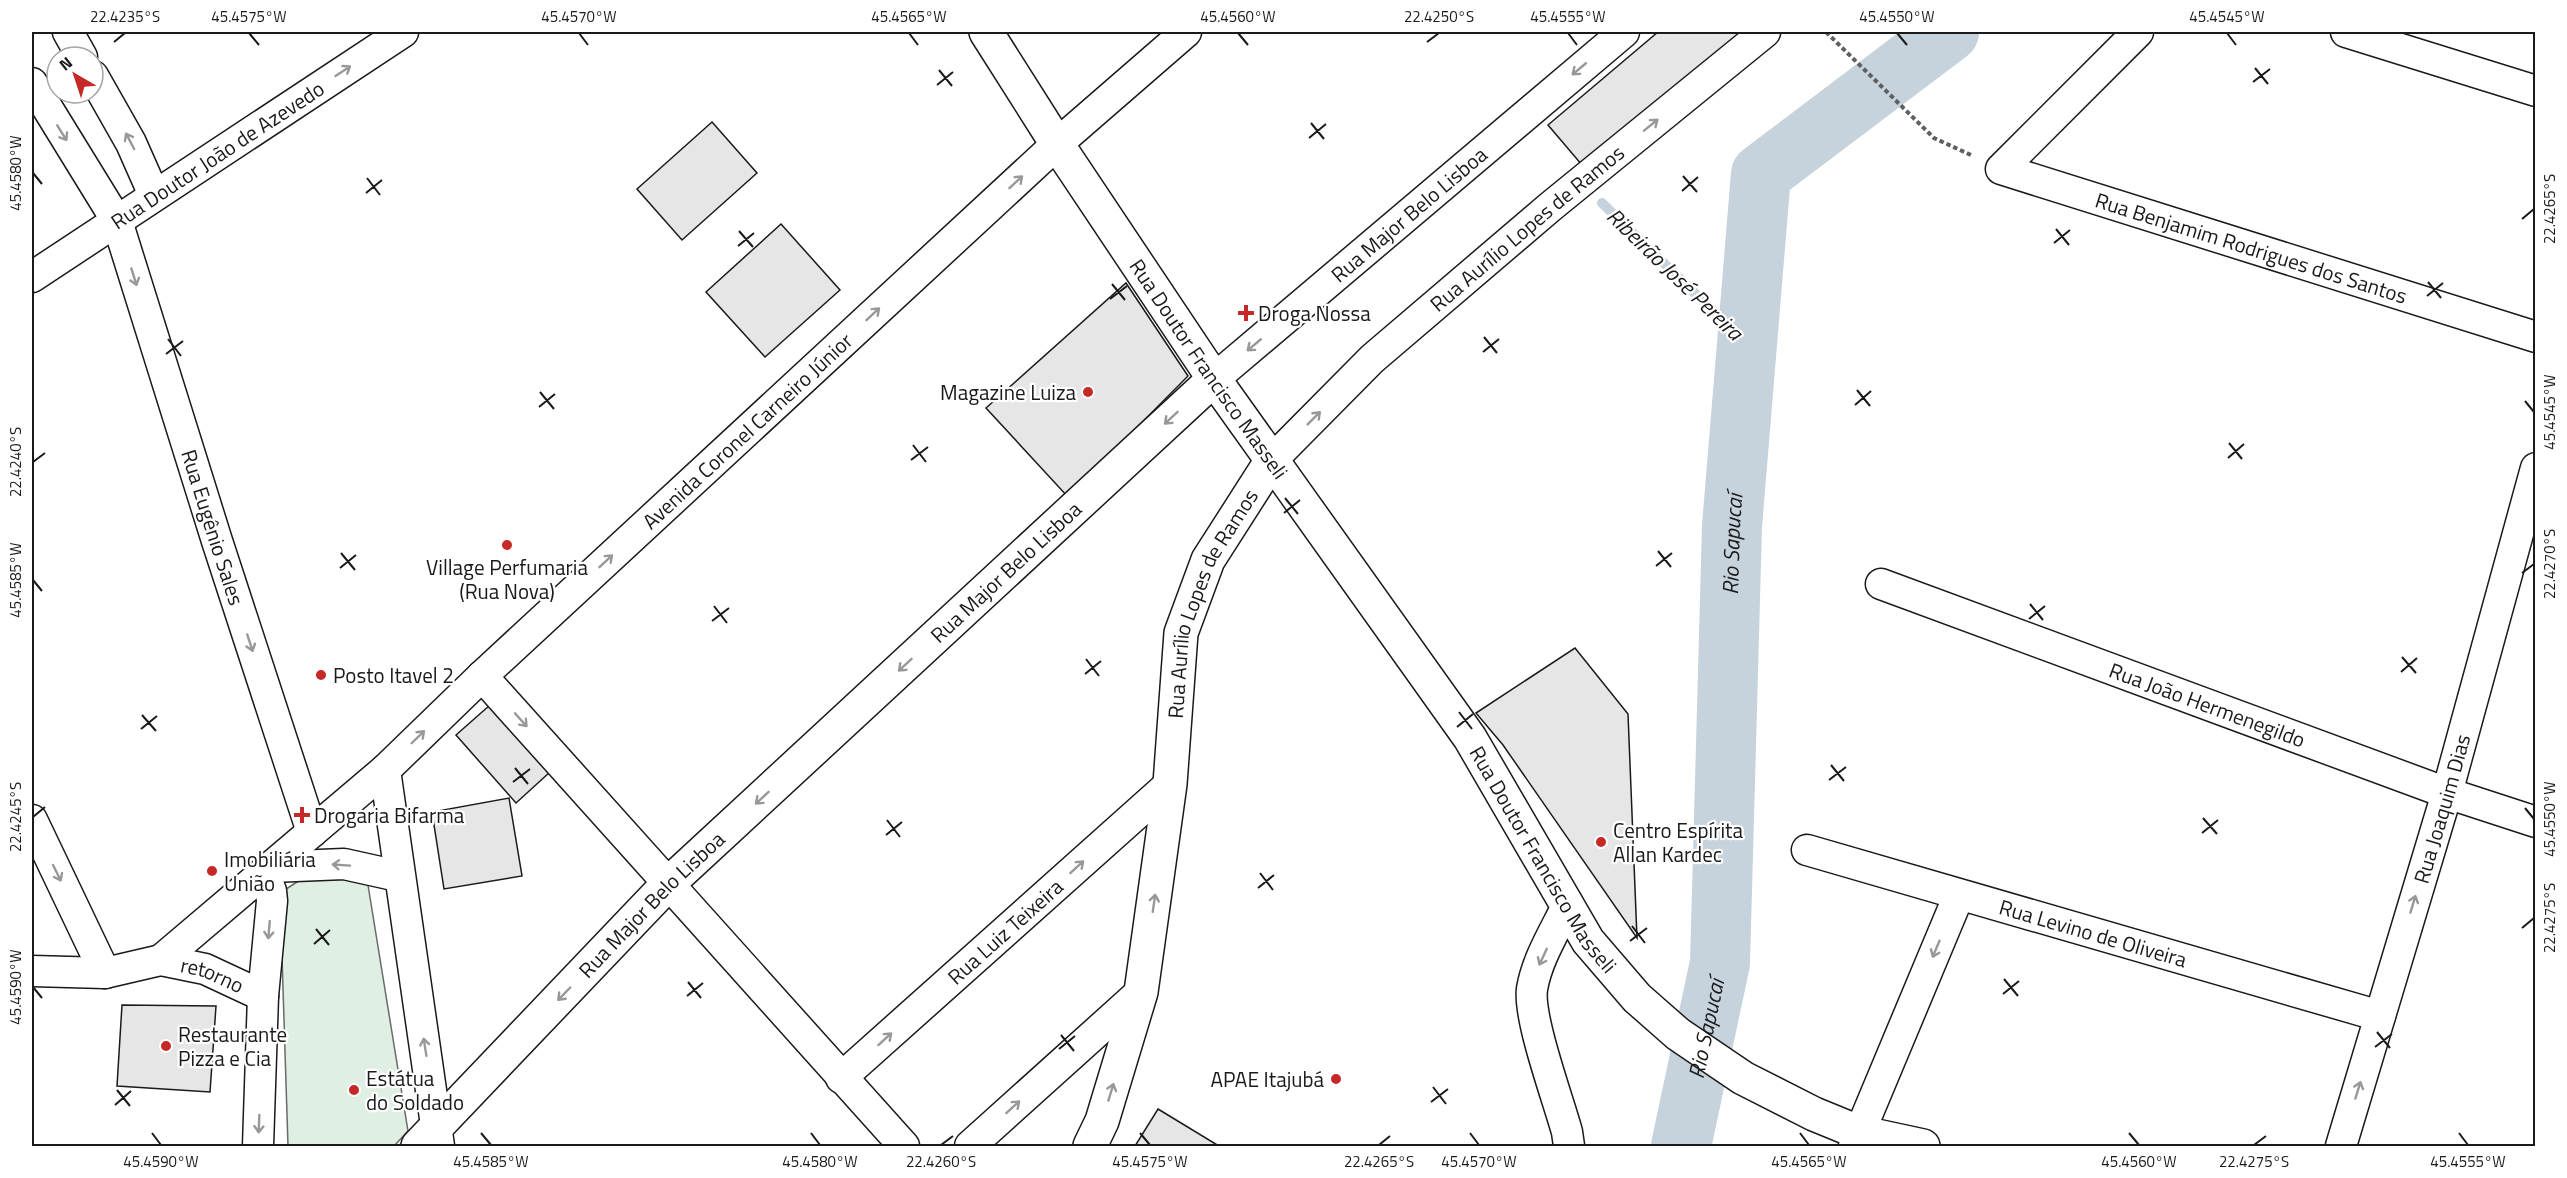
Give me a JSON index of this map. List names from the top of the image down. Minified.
{"streets":{"main road":["Rua Major Belo Lisboa","Rua Aurílio Lopes de Ramos","Rua Doutor Francisco Masseli"],"street":["Rua Doutor João de Azevedo","Rua Benjamim Rodrigues dos Santos","Avenida Coronel Carneiro Júnior","Rua Eugênio Sales","Rua João Hermenegildo","Rua Joaquim Dias","Rua Luiz Teixeira","Rua Levino de Oliveira","retorno"]},"crossings":[["Rua Doutor João de Azevedo","Rua Eugênio Sales"],["Rua Major Belo Lisboa","Rua Doutor Francisco Masseli"],["Rua Aurílio Lopes de Ramos","Rua Doutor Francisco Masseli"],["Rua Aurílio Lopes de Ramos","Rua Luiz Teixeira"],["Rua Doutor Francisco Masseli","Avenida Coronel Carneiro Júnior"],["Avenida Coronel Carneiro Júnior","Rua Eugênio Sales"],["Avenida Coronel Carneiro Júnior","retorno"],["Rua João Hermenegildo","Rua Joaquim Dias"],["Rua Joaquim Dias","Rua Levino de Oliveira"]],"one_way":["Rua Doutor João de Azevedo","Rua Major Belo Lisboa","Rua Aurílio Lopes de Ramos","Avenida Coronel Carneiro Júnior","Rua Joaquim Dias"],"water":["Ribeirão José Pereira","Rio Sapucaí"],"places":{"health":["Droga Nossa","Drogaria Bifarma"],"other":["Magazine Luiza","Village Perfumaria (Rua Nova)","Posto Itavel 2","Centro Espírita Allan Kardec","Imobiliária União","Restaurante Pizza e Cia","APAE Itajubá","Estátua do Soldado"]},"north":"top left","coordinates":["22.4235°S","45.4575°W","45.4570°W","45.4565°W","45.4560°W","22.4250°S","45.4555°W","45.4550°W","45.4545°W","45.4580°W","22.4265°S","22.4240°S","22.4270°S","45.4585°W","22.4245°S","22.4275°S","45.4590°W","22.4260°S"]}
